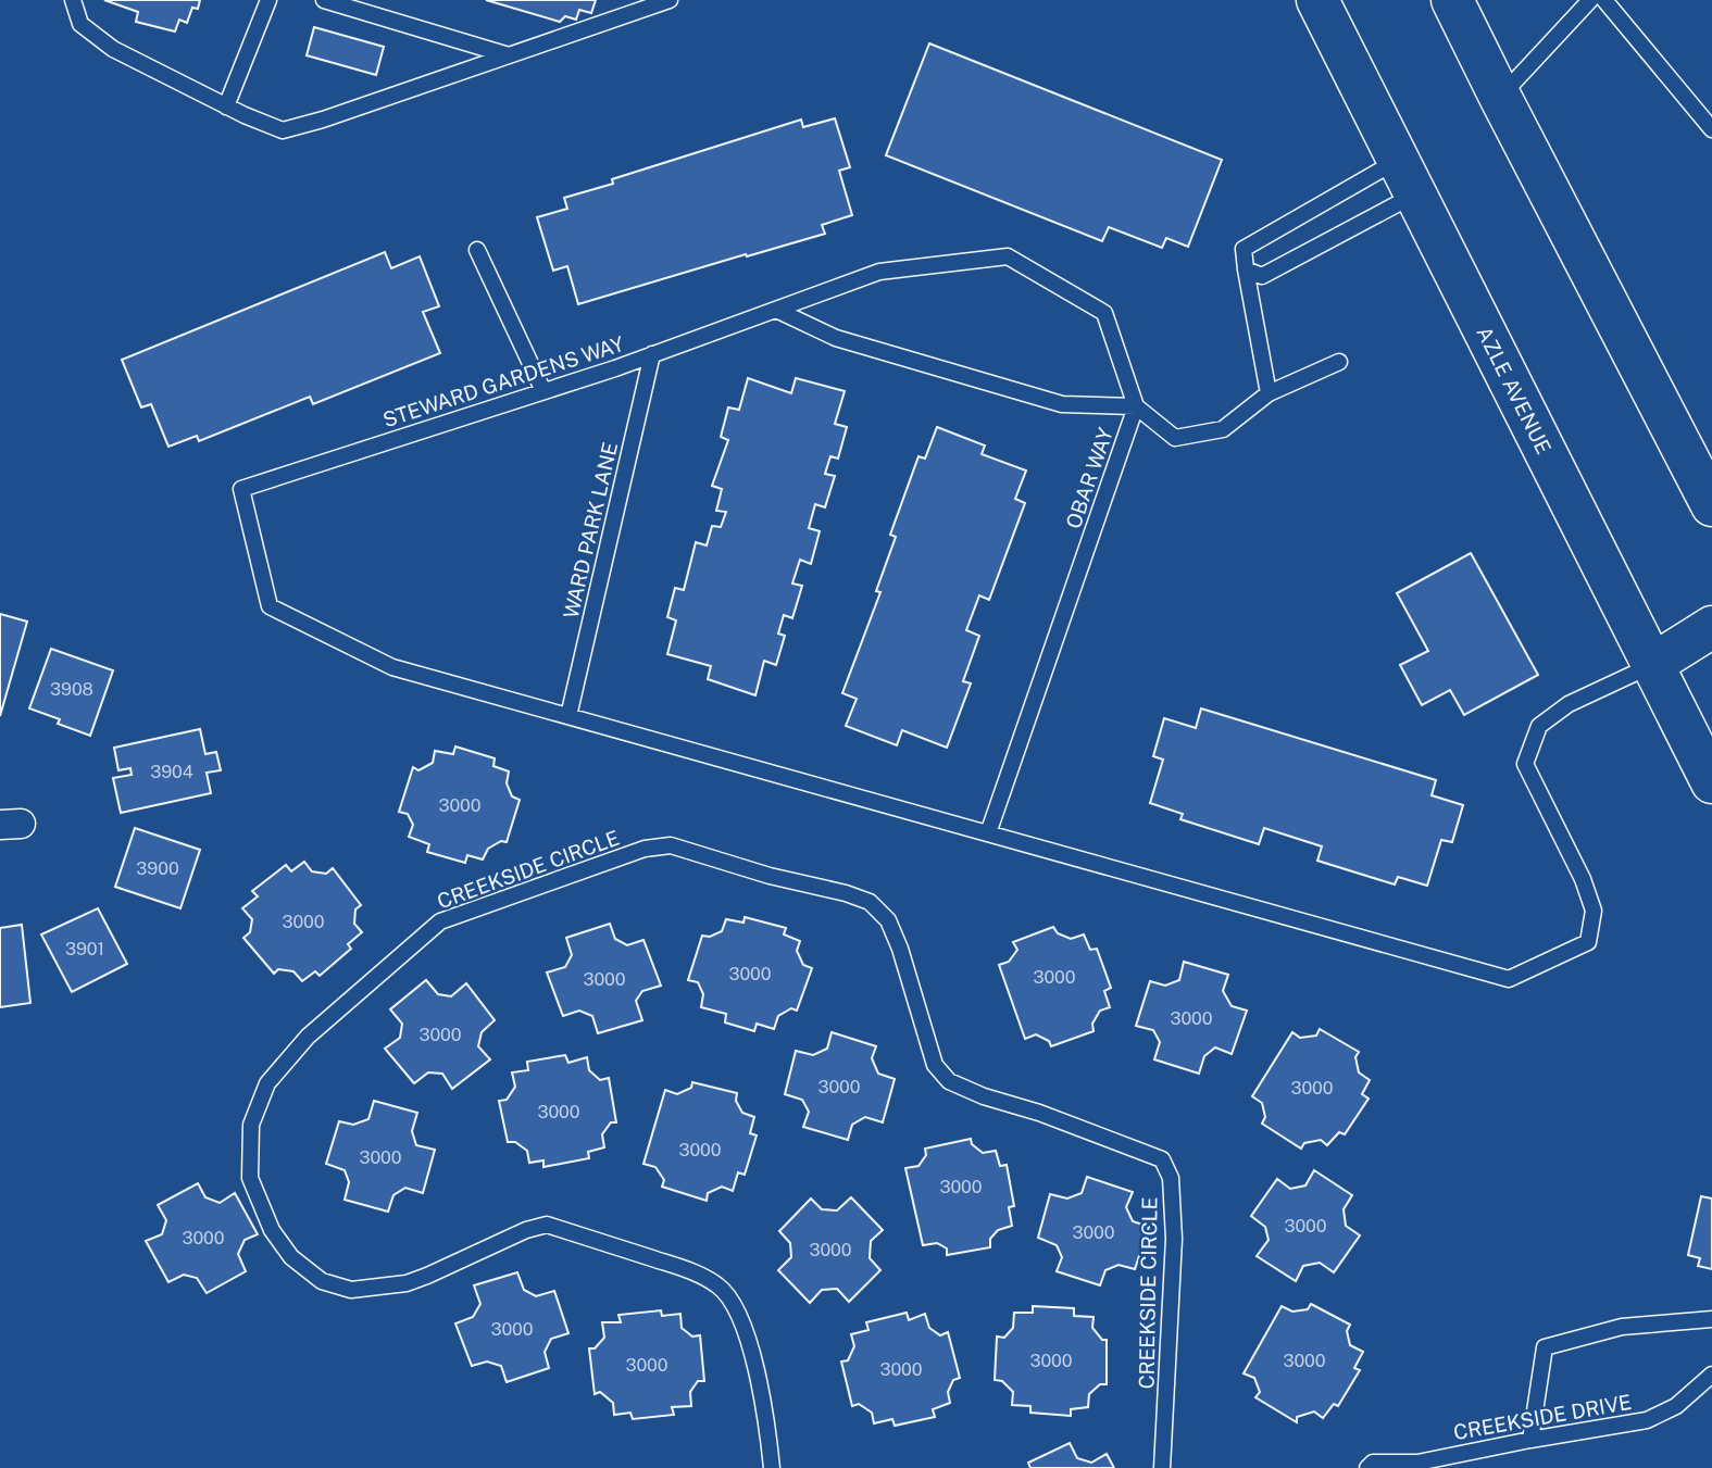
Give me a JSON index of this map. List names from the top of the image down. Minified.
{"streets":{"main road":["AZLE AVENUE"],"lane":["STEWARD GARDENS WAY","OBAR WAY","WARD PARK LANE","CREEKSIDE CIRCLE","CREEKSIDE DRIVE"]},"crossings":[["STEWARD GARDENS WAY","OBAR WAY"],["STEWARD GARDENS WAY","WARD PARK LANE"]],"house_numbers":["3908","3904","3000","3900","3000","3901","3000","3000","3000","3000","3000","3000","3000","3000","3000","3000","3000","3000","3000","3000","3000","3000","3000","3000","3000","3000"]}
